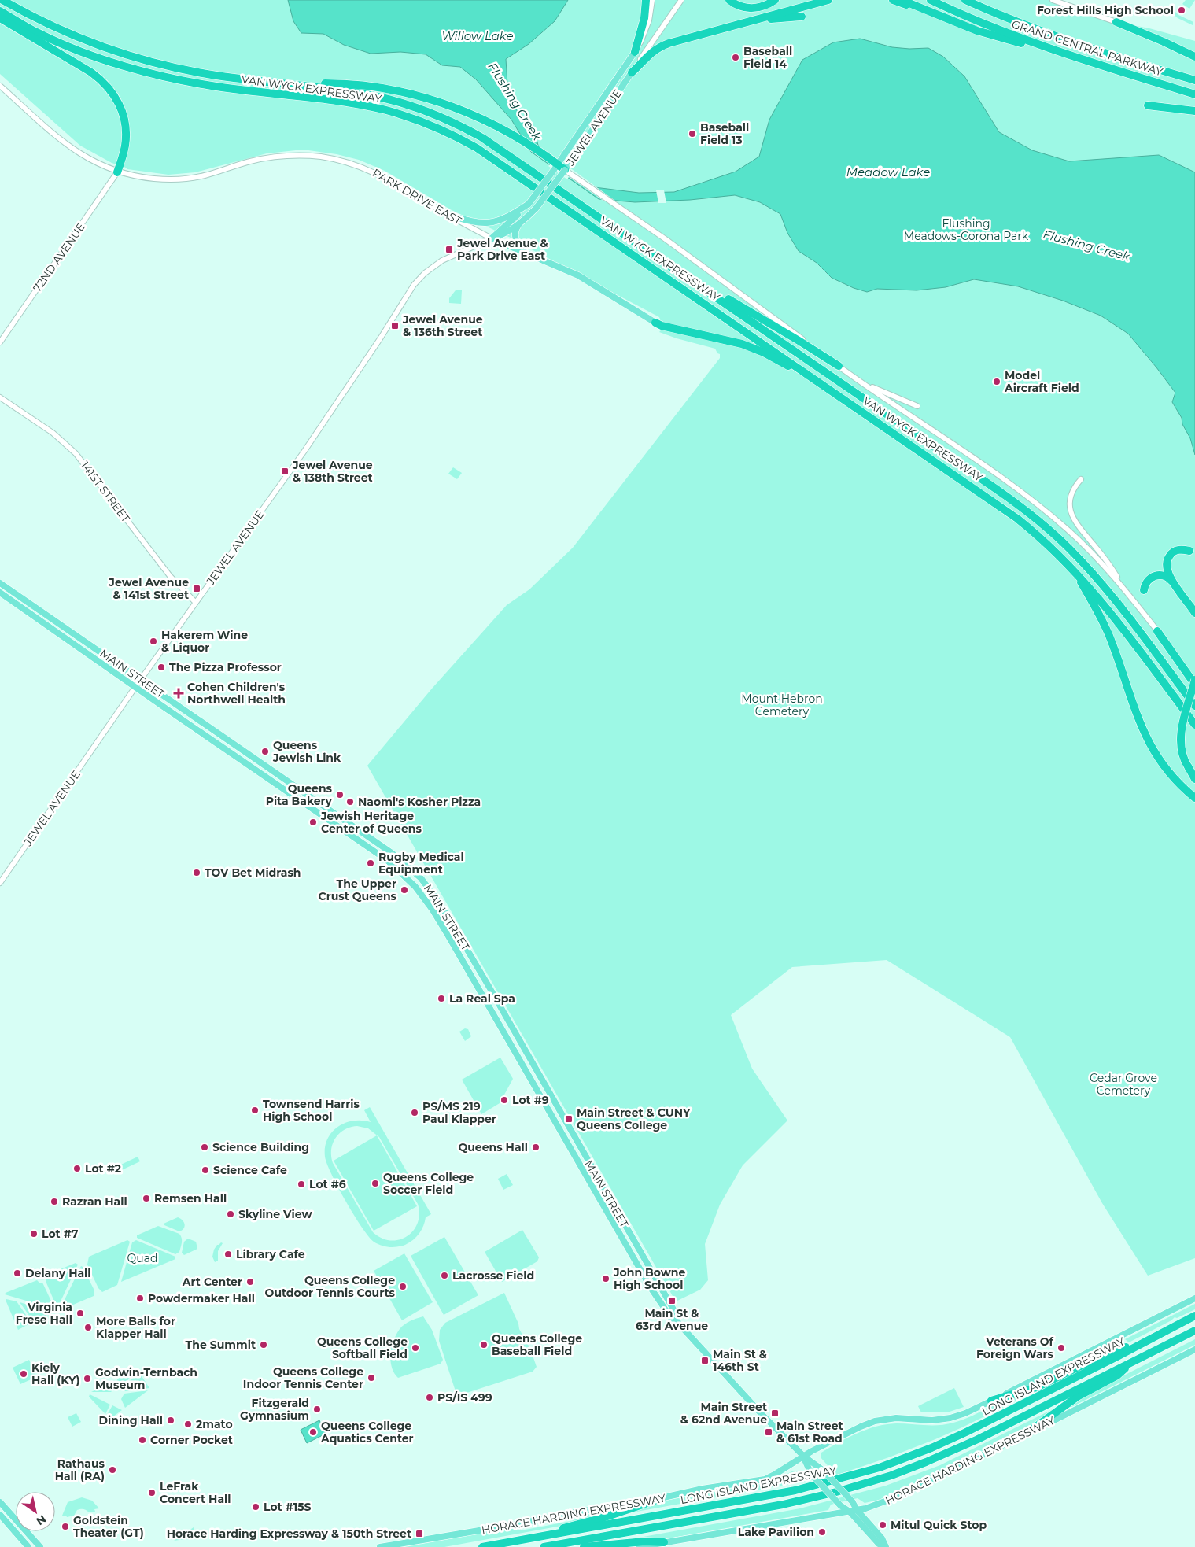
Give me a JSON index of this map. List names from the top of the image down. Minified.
{"streets":{"highway":["GRAND CENTRAL PARKWAY","VAN WYCK EXPRESSWAY","LONG ISLAND EXPRESSWAY"],"main road":["JEWEL AVENUE","PARK DRIVE EAST","MAIN STREET","HORACE HARDING EXPRESSWAY"],"street":["72ND AVENUE","141ST STREET"]},"crossings":[["JEWEL AVENUE","PARK DRIVE EAST"],["JEWEL AVENUE","141ST STREET"],["JEWEL AVENUE","MAIN STREET"],["PARK DRIVE EAST","72ND AVENUE"],["MAIN STREET","HORACE HARDING EXPRESSWAY"]],"water":["Willow Lake","Flushing Creek","Meadow Lake"],"parks":["Flushing Meadows-Corona Park","Mount Hebron Cemetery","Cedar Grove Cemetery","Quad"],"places":{"other":["Forest Hills High School","Baseball Field 14","Baseball Field 13","Model Aircraft Field","Hakerem Wine & Liquor","The Pizza Professor","Queens Jewish Link","Queens Pita Bakery","Naomi's Kosher Pizza","Jewish Heritage Center of Queens","Rugby Medical Equipment","TOV Bet Midrash","The Upper Crust Queens","La Real Spa","Lot #9","Townsend Harris High School","PS/MS 219 Paul Klapper","Science Building","Queens Hall","Lot #2","Science Cafe","Queens College Soccer Field","Lot #6","Remsen Hall","Razran Hall","Skyline View","Lot #7","Library Cafe","Delany Hall","Lacrosse Field","John Bowne High School","Art Center","Queens College Outdoor Tennis Courts","Powdermaker Hall","Virginia Frese Hall","More Balls for Klapper Hall","The Summit","Queens College Baseball Field","Queens College Softball Field","Veterans Of Foreign Wars","Kiely Hall (KY)","Queens College Indoor Tennis Center","Godwin-Ternbach Museum","PS/IS 499","Fitzgerald Gymnasium","Dining Hall","2mato","Queens College Aquatics Center","Corner Pocket","Rathaus Hall (RA)","LeFrak Concert Hall","Lot #15S","Mitul Quick Stop","Goldstein Theater (GT)","Lake Pavilion"],"transit":["Jewel Avenue & Park Drive East","Jewel Avenue & 136th Street","Jewel Avenue & 138th Street","Jewel Avenue & 141st Street","Main Street & CUNY Queens College","Main St & 63rd Avenue","Main St & 146th St","Main Street & 62nd Avenue","Main Street & 61st Road","Horace Harding Expressway & 150th Street"],"health":["Cohen Children's Northwell Health"]},"north":"bottom right"}
